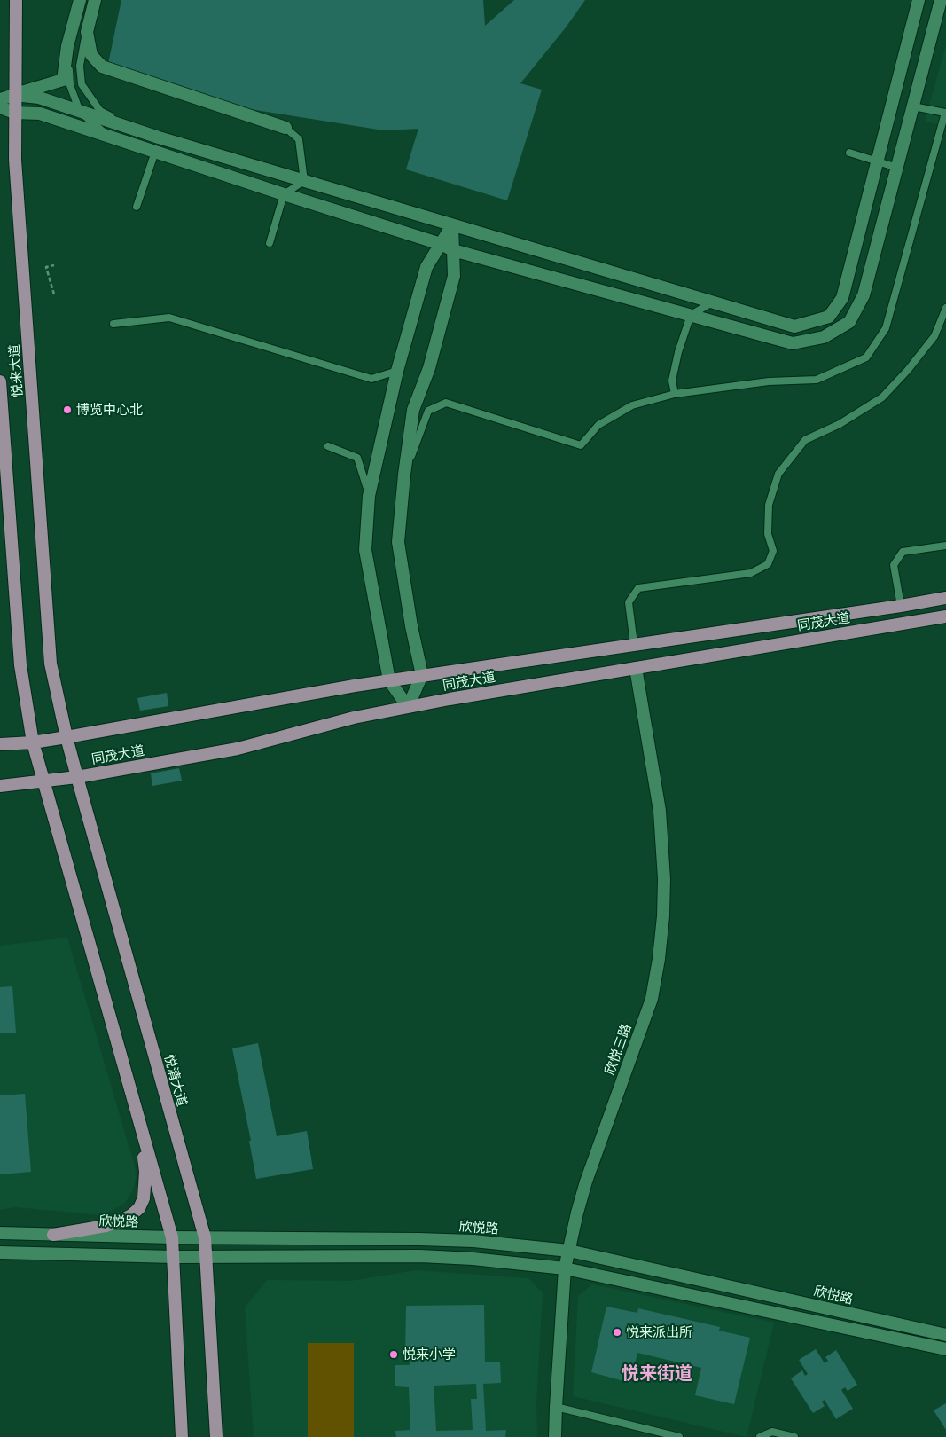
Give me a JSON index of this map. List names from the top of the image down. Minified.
{"streets":{"main road":["悦来大道","同茂大道","悦清大道"],"street":["欣悦三路","欣悦路"]},"crossings":[["悦来大道","同茂大道"],["悦来大道","悦清大道"],["同茂大道","欣悦三路"],["同茂大道","悦清大道"],["欣悦三路","欣悦路"],["悦清大道","欣悦路"]],"districts":["悦来街道"],"places":["博览中心北","悦来派出所","悦来小学"]}
